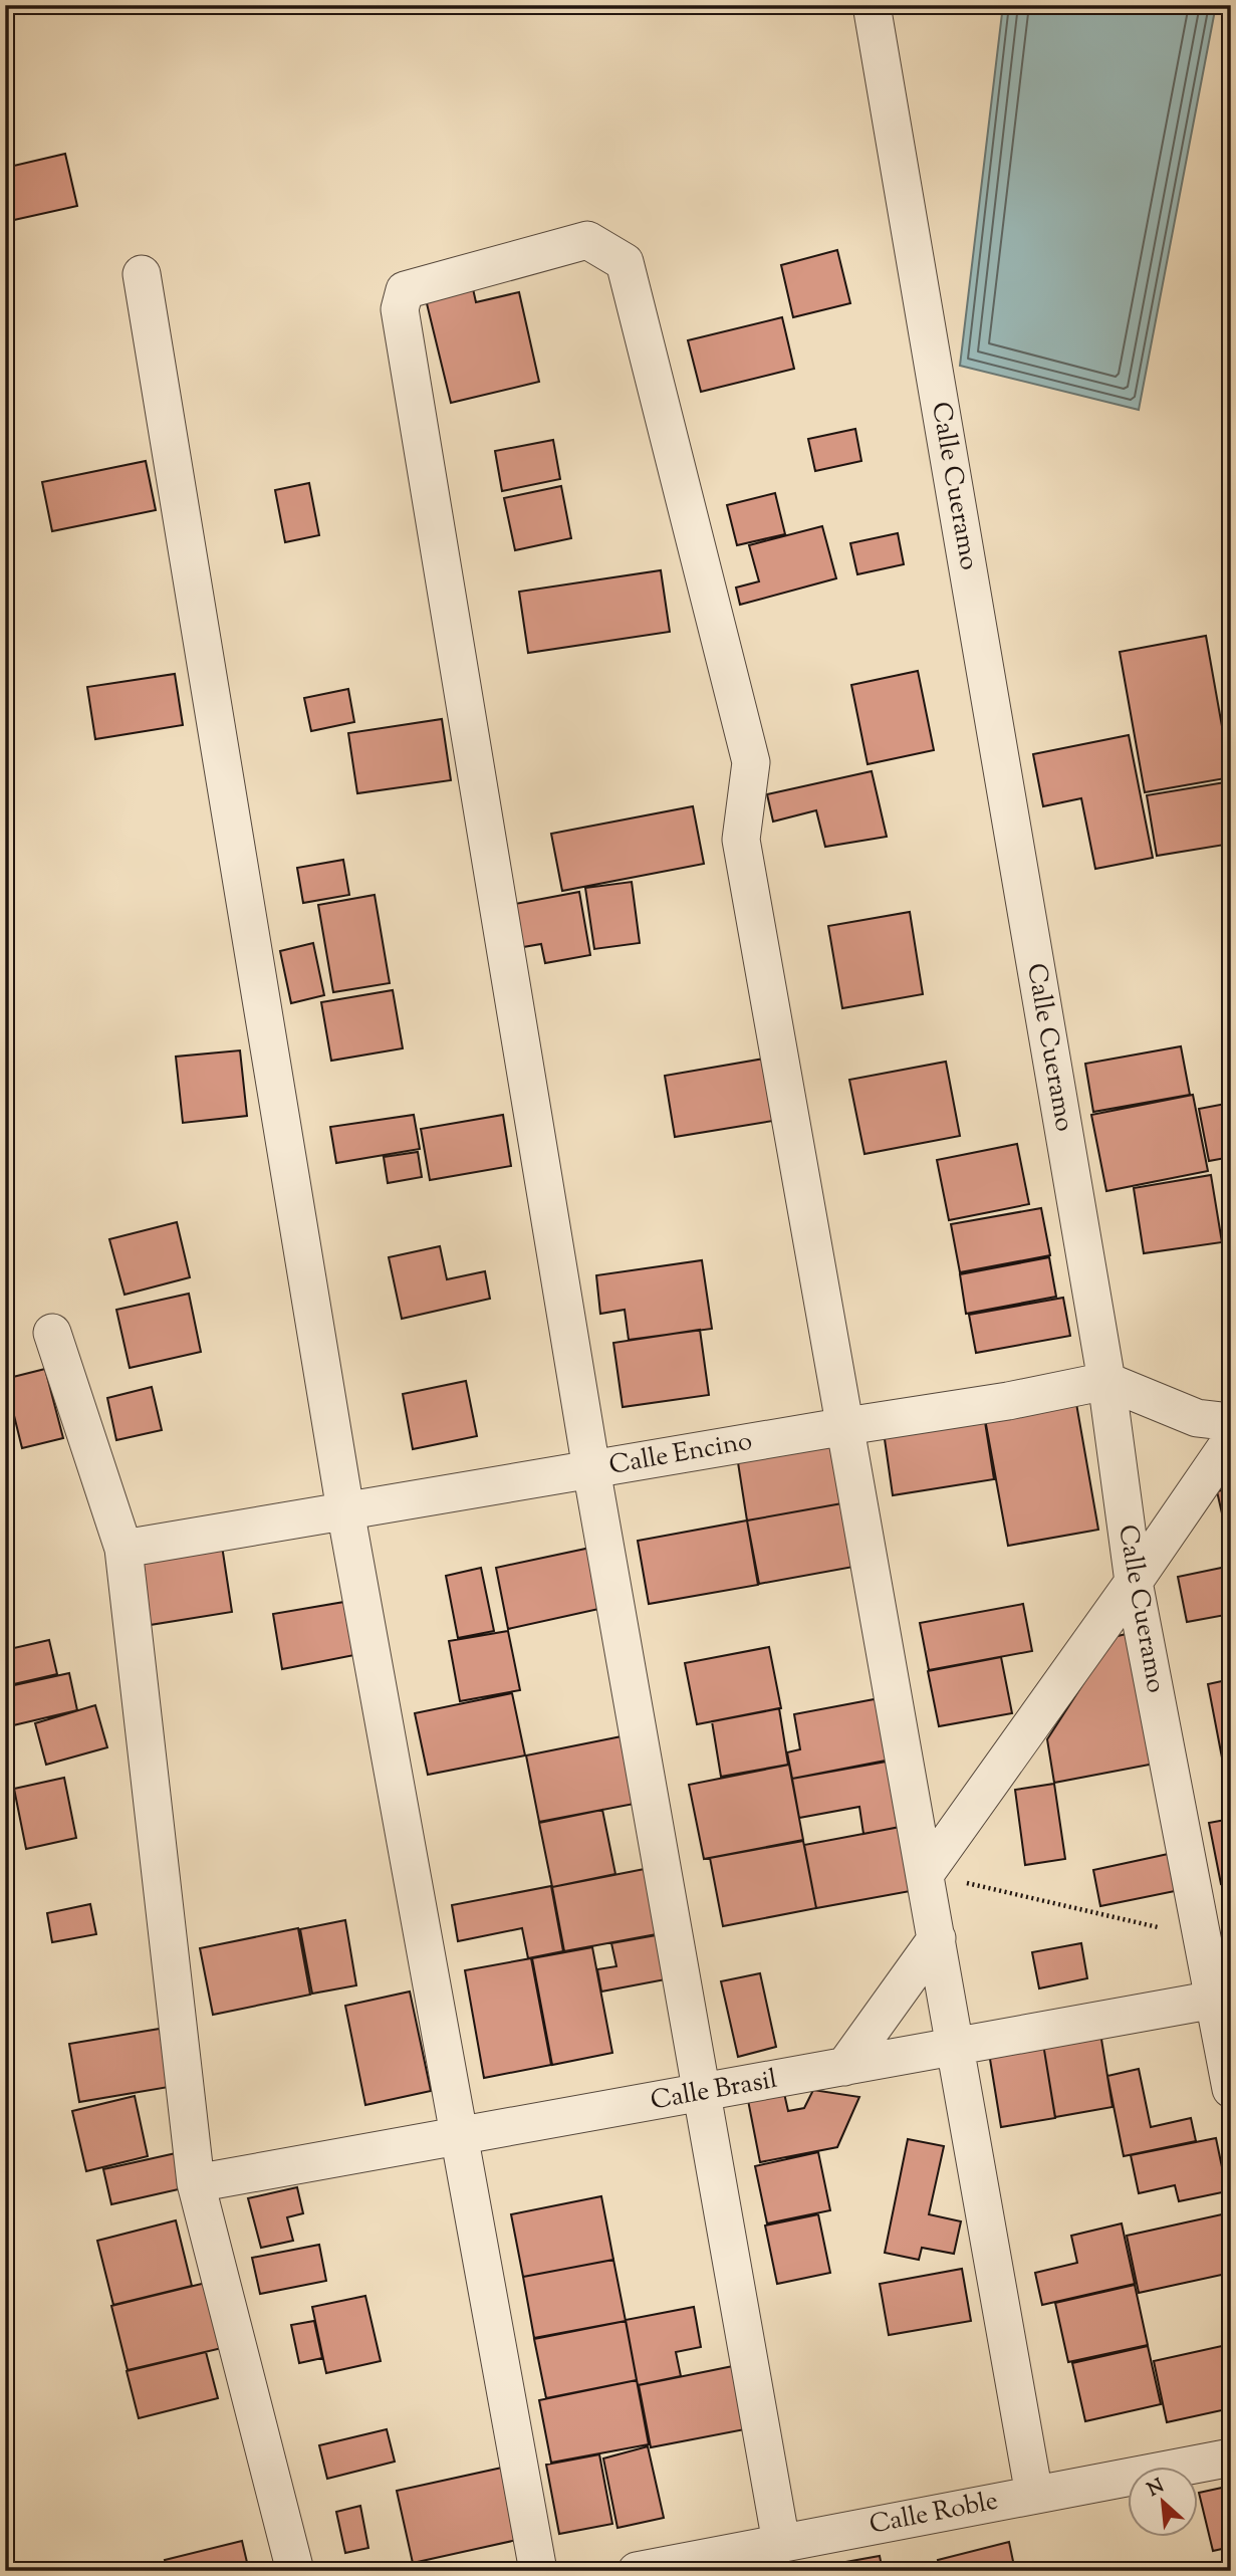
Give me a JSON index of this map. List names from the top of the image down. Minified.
{"streets":{"street":["Calle Cueramo","Calle Encino","Calle Brasil","Calle Roble"]},"crossings":[["Calle Cueramo","Calle Encino"],["Calle Cueramo","Calle Brasil"]],"north":"top left"}
